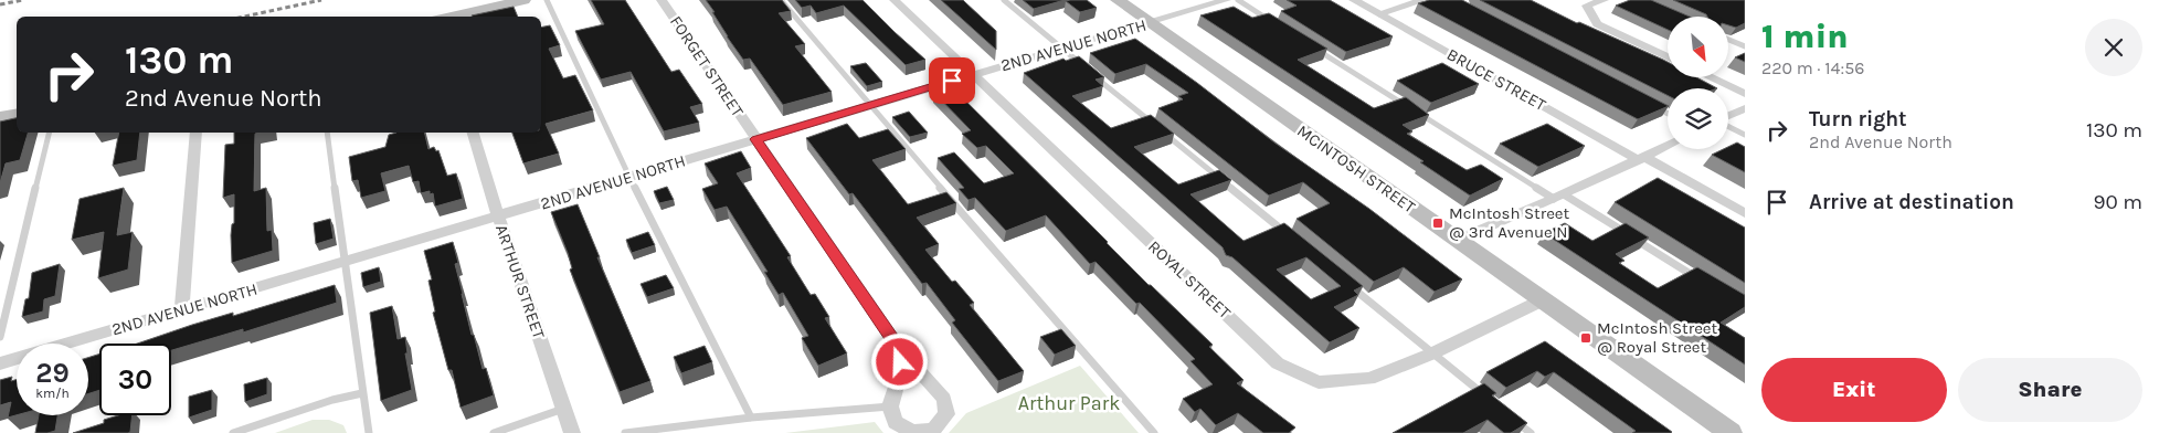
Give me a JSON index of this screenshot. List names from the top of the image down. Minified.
{"streets":{"street":["2ND AVENUE NORTH","FORGET STREET","BRUCE STREET","MCINTOSH STREET","ROYAL STREET","ARTHUR STREET"]},"crossings":[["2ND AVENUE NORTH","FORGET STREET"],["2ND AVENUE NORTH","MCINTOSH STREET"],["2ND AVENUE NORTH","ROYAL STREET"],["2ND AVENUE NORTH","ARTHUR STREET"],["MCINTOSH STREET","ROYAL STREET"]],"parks":["Arthur Park"],"places":{"transit":["McIntosh Street @ 3rd Avenue N","McIntosh Street @ Royal Street"]},"north":"bottom right","page":{"heading":["1 min","220 m · 14:56"],"turn":["130 m","2nd Avenue North"],"list":[{"name":"Turn right","note":"2nd Avenue North","value":"130 m"},{"name":"Arrive at destination","value":"90 m"}],"speed":"29 km/h","limit":"30","buttons":["Exit","Share"]}}
